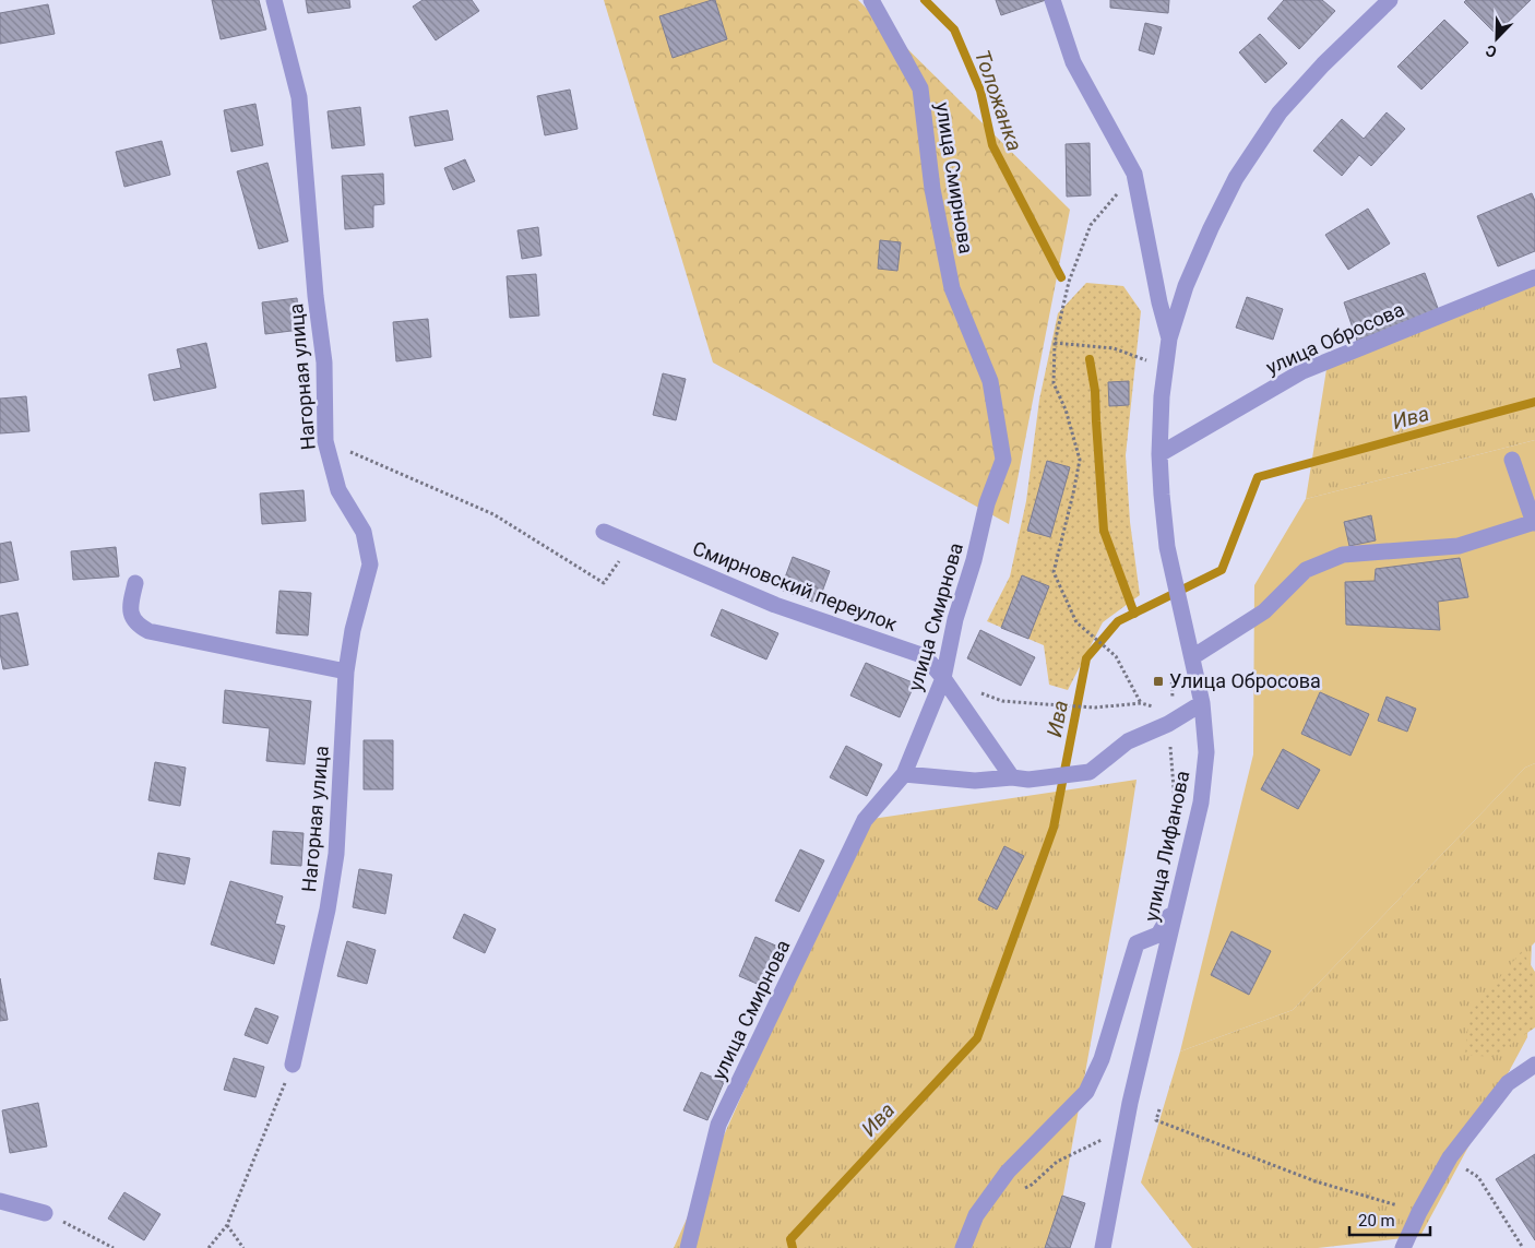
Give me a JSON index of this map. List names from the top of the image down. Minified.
{"streets":{"street":["улица Смирнова","улица Обросова","Нагорная улица","Смирновский переулок","улица Лифанова"]},"crossings":[["улица Смирнова","Смирновский переулок"],["улица Обросова","улица Лифанова"]],"water":["Толожанка","Ива"],"places":{"transit":["Улица Обросова"]},"scale_bar":"20 m","north":"bottom left"}
